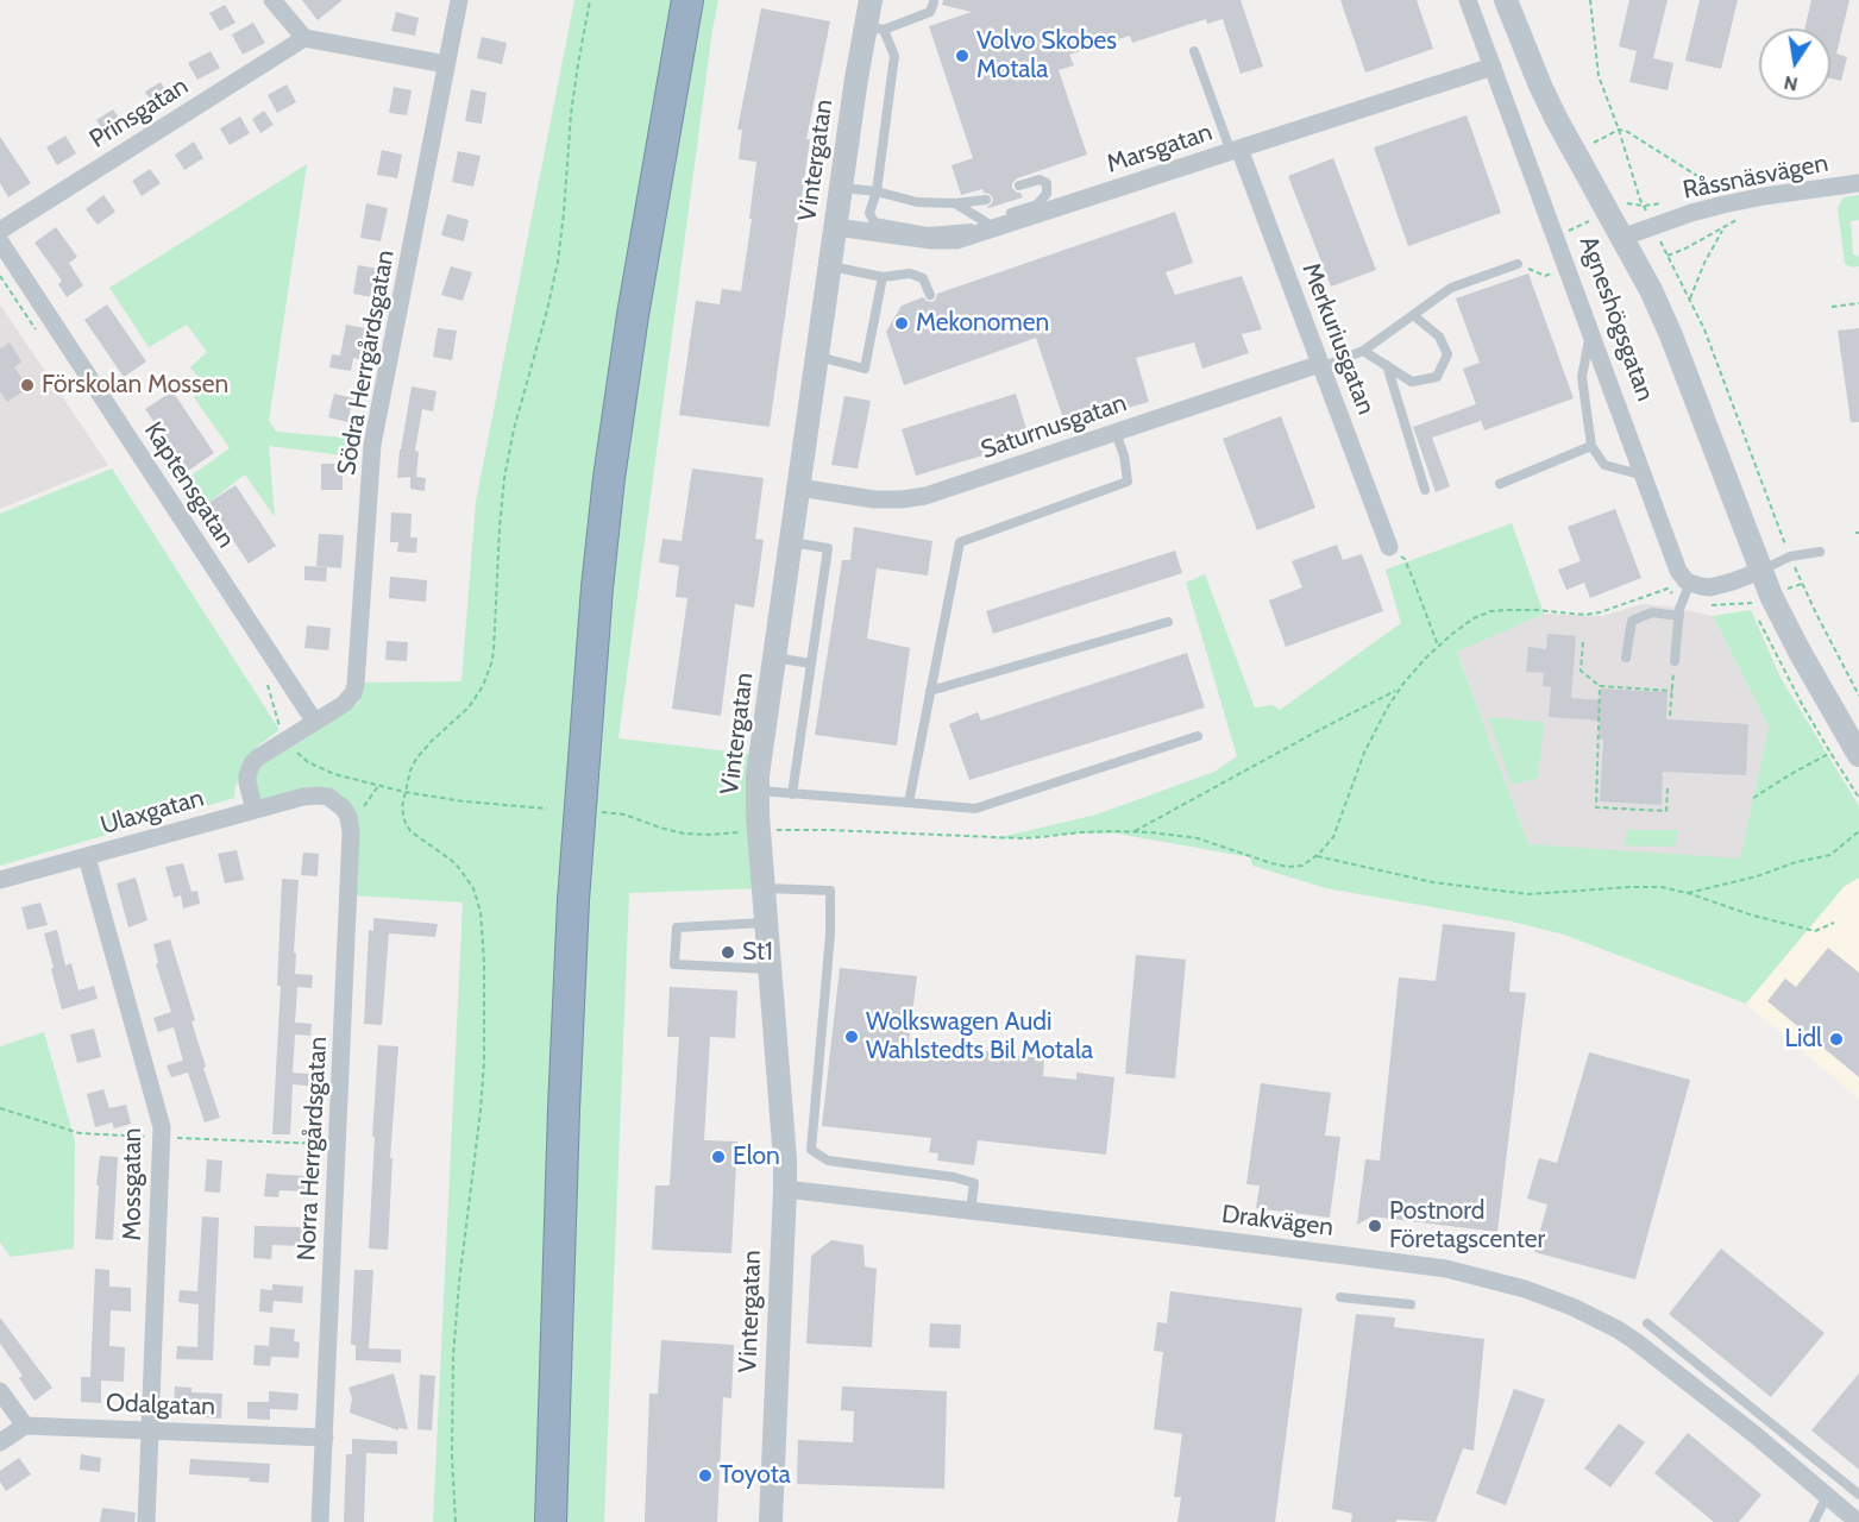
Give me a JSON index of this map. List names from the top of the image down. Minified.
{"streets":{"street":["Prinsgatan","Marsgatan","Vintergatan","Råssnäsvägen","Agneshögsgatan","Merkuriusgatan","Södra Herrgårdsgatan","Saturnusgatan","Kaptensgatan","Ulaxgatan","Norra Herrgårdsgatan","Mossgatan","Drakvägen","Odalgatan"]},"crossings":[["Marsgatan","Vintergatan"],["Marsgatan","Agneshögsgatan"],["Marsgatan","Merkuriusgatan"],["Vintergatan","Saturnusgatan"],["Vintergatan","Drakvägen"],["Råssnäsvägen","Agneshögsgatan"],["Merkuriusgatan","Saturnusgatan"],["Södra Herrgårdsgatan","Kaptensgatan"],["Södra Herrgårdsgatan","Ulaxgatan"],["Ulaxgatan","Norra Herrgårdsgatan"],["Ulaxgatan","Mossgatan"],["Norra Herrgårdsgatan","Odalgatan"],["Mossgatan","Odalgatan"]],"places":["Volvo Skobes Motala","Mekonomen","Förskolan Mossen","St1","Wolkswagen Audi Wahlstedts Bil Motala","Lidl","Elon","Postnord Företagscenter","Toyota"],"north":"bottom"}
